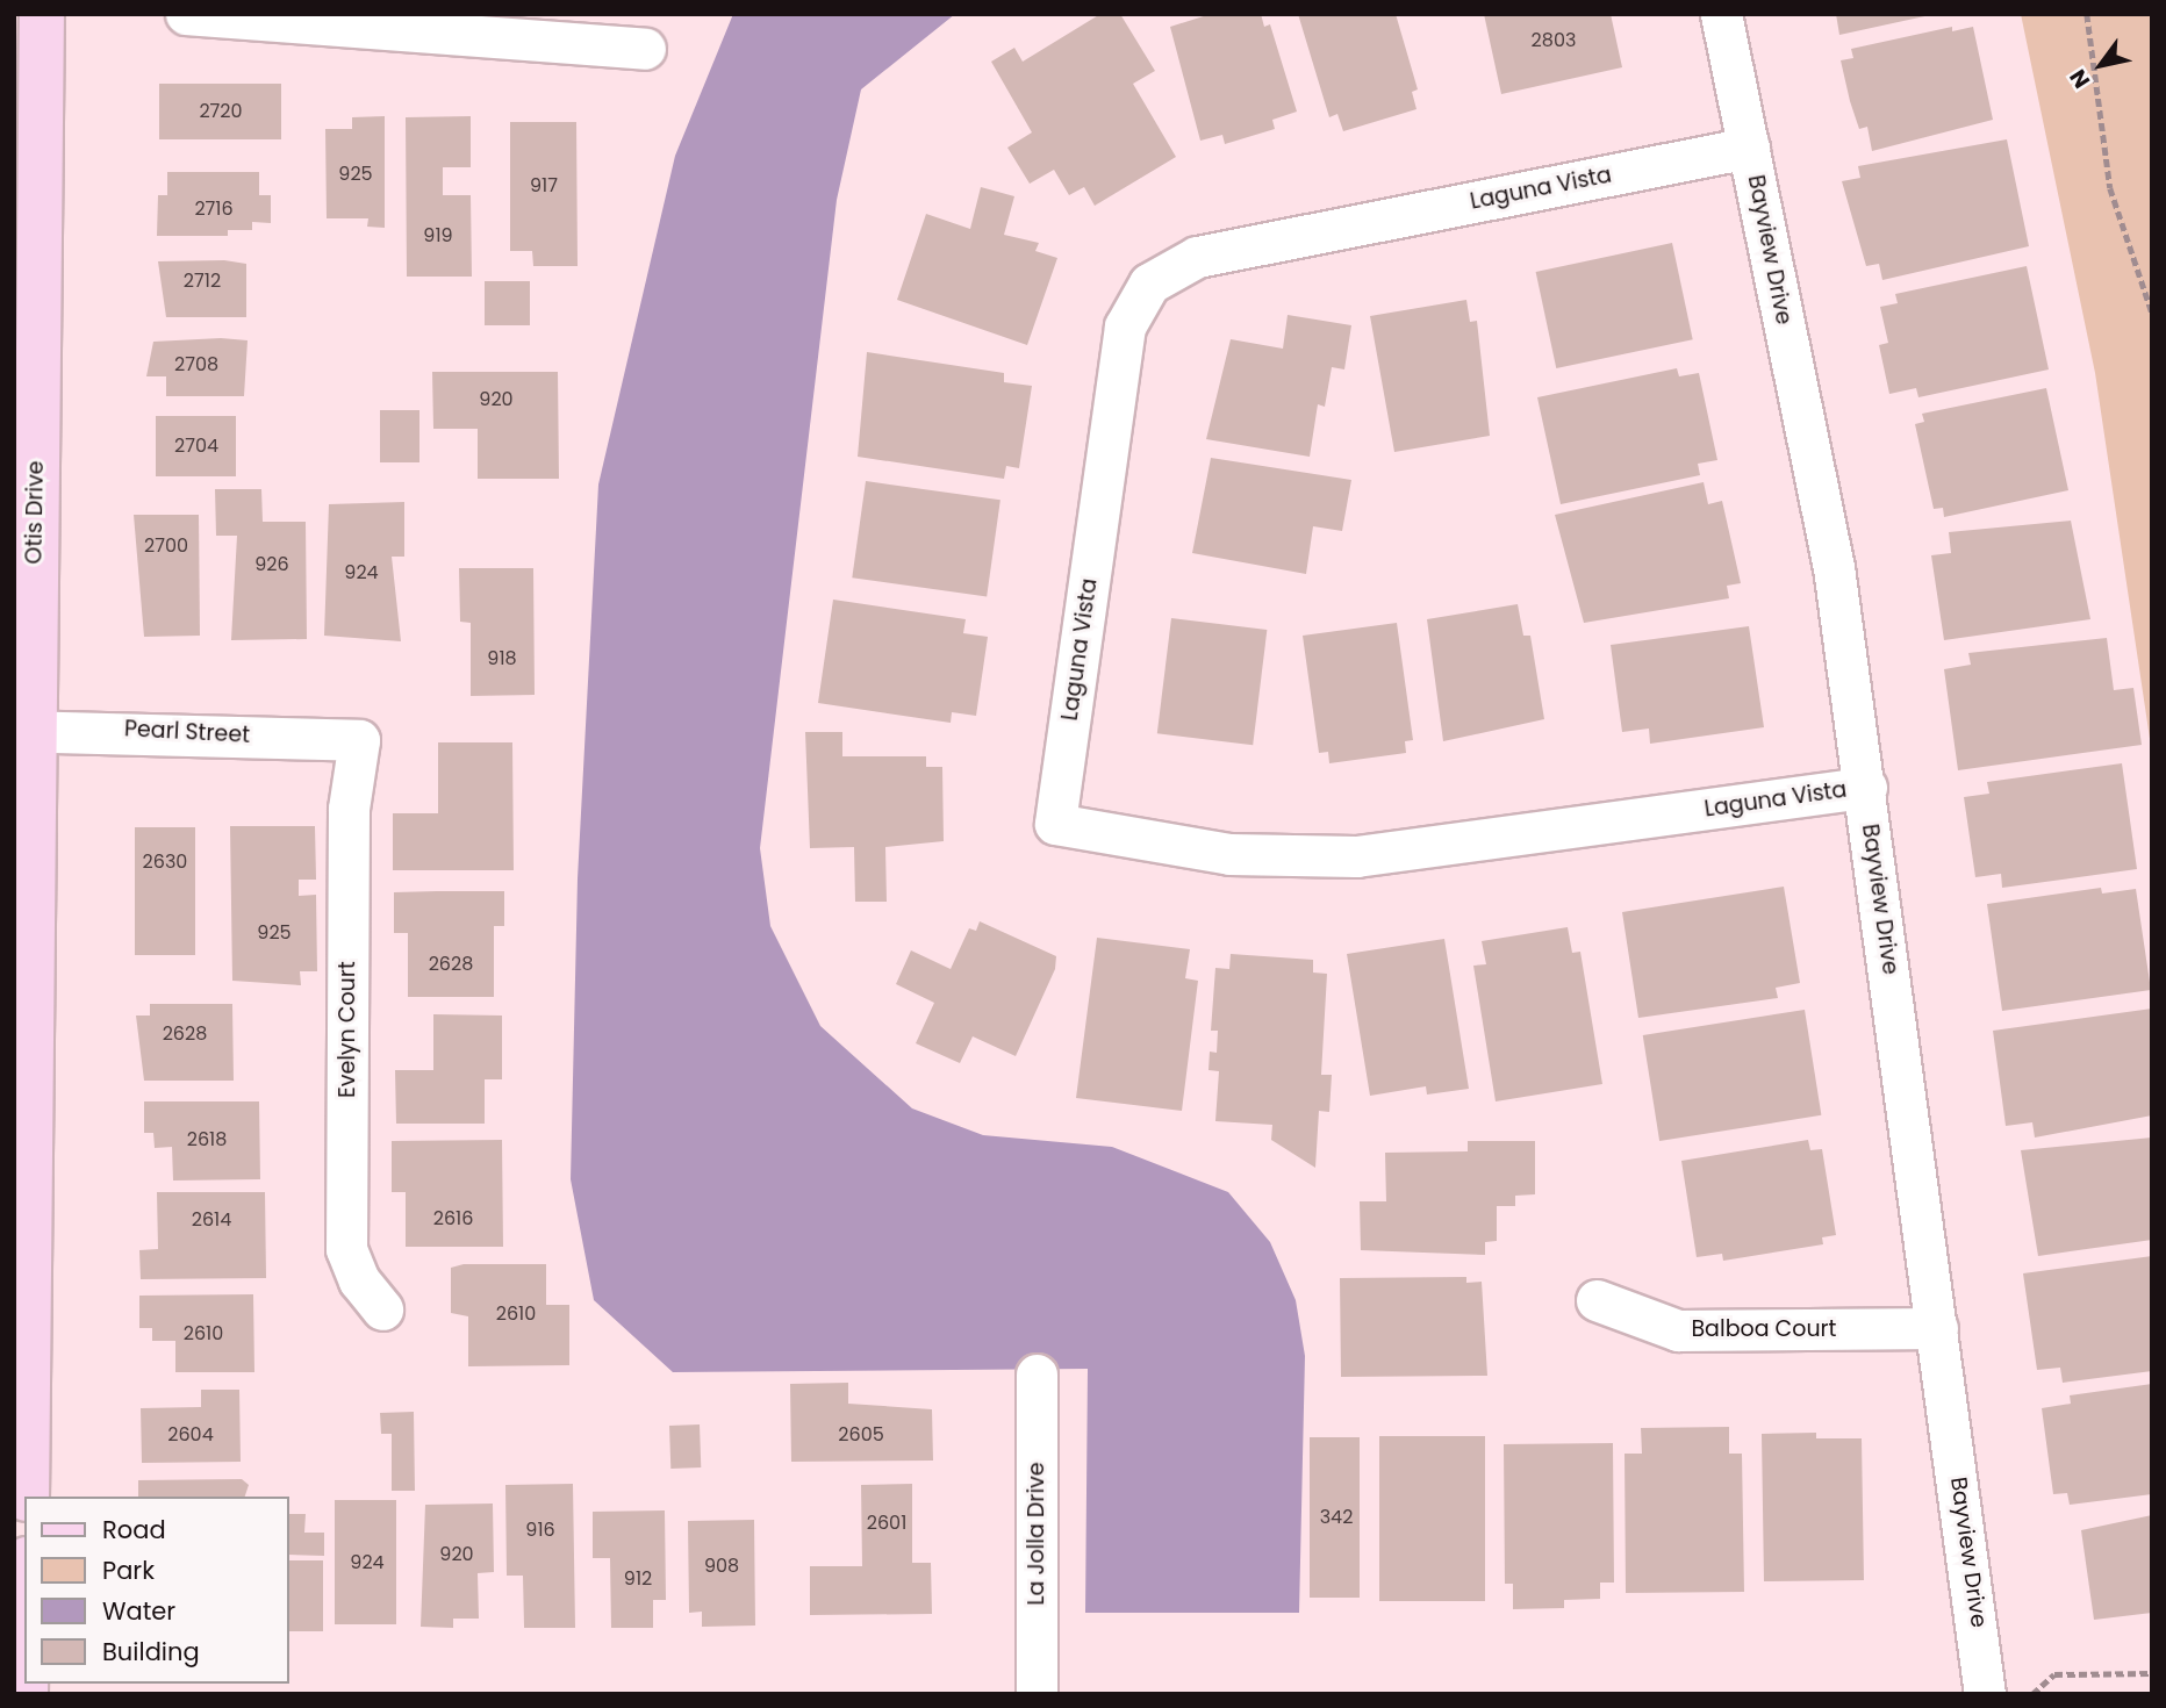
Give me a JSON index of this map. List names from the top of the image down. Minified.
{"streets":{"main road":["Otis Drive"],"street":["Laguna Vista","Bayview Drive","Pearl Street","Evelyn Court","Balboa Court","La Jolla Drive"]},"crossings":[["Laguna Vista","Bayview Drive"],["Bayview Drive","Balboa Court"],["Otis Drive","Pearl Street"],["Pearl Street","Evelyn Court"]],"house_numbers":["2803","2720","925","917","2716","919","2712","2708","920","2704","2700","926","924","918","2630","925","2628","2628","2618","2616","2614","2610","2610","2604","2605","342","2601","916","920","924","908","912"],"legend":["Road","Park","Water","Building"],"north":"bottom left"}
